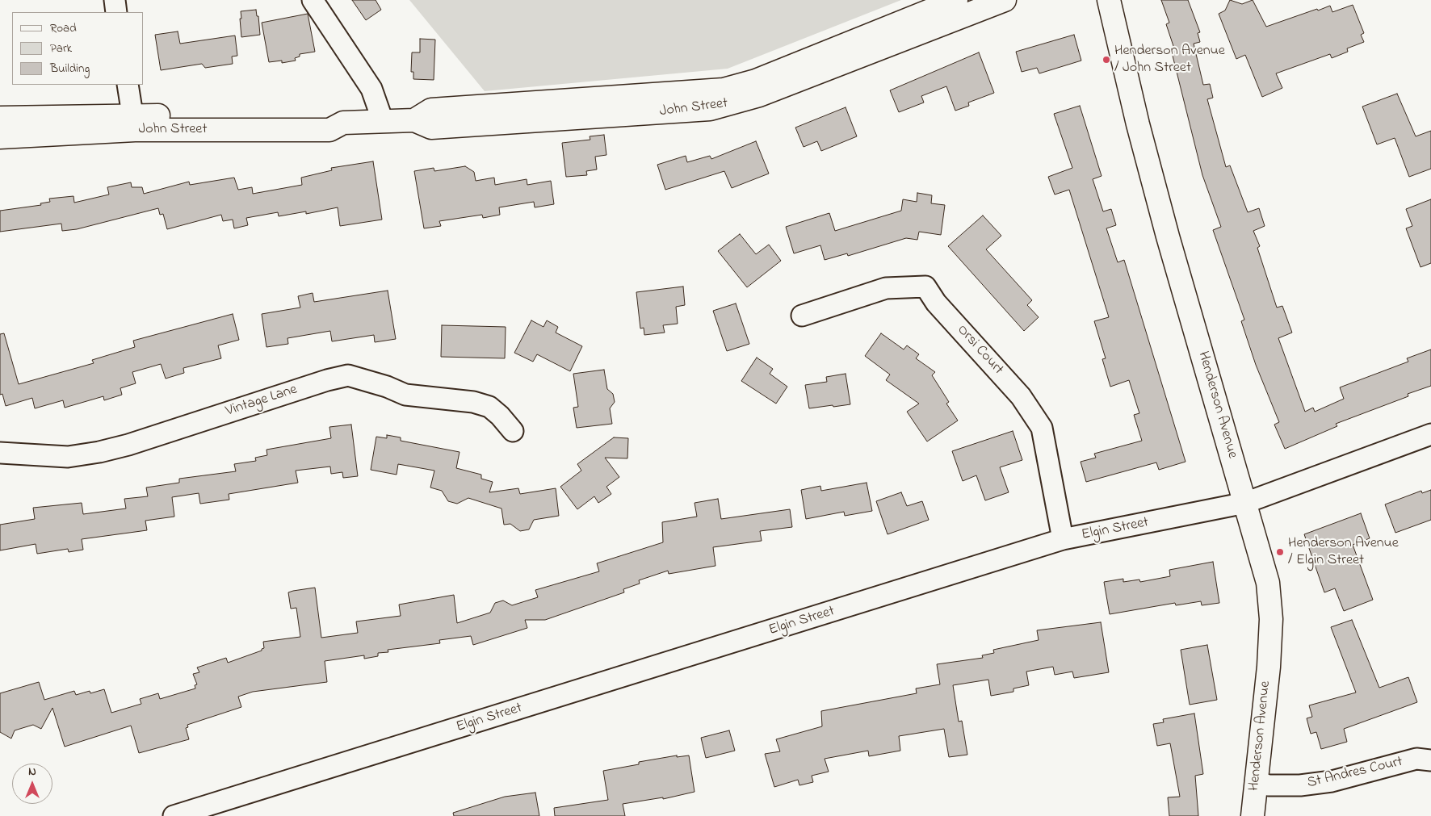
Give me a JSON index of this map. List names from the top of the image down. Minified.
{"streets":{"main road":["John Street","Henderson Avenue"],"street":["Orsi Court","Vintage Lane","Elgin Street","St Andres Court"]},"crossings":[["Orsi Court","Elgin Street"],["Henderson Avenue","Elgin Street"],["Henderson Avenue","St Andres Court"]],"places":["Henderson Avenue / John Street","Henderson Avenue / Elgin Street"],"legend":["Road","Park","Building"],"north":"top"}
